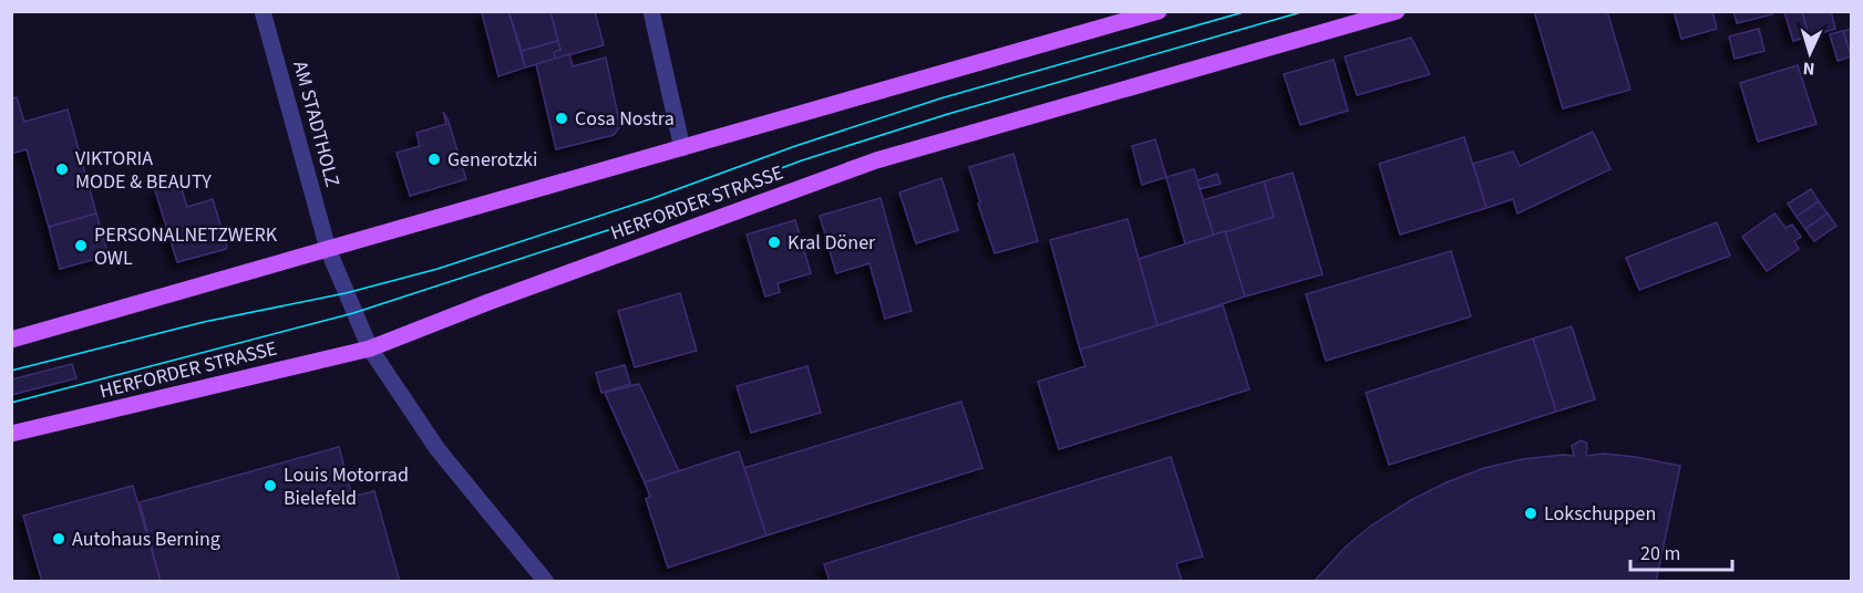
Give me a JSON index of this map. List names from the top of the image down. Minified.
{"streets":{"main road":["HERFORDER STRASSE"],"street":["AM STADTHOLZ"]},"crossings":[["AM STADTHOLZ","HERFORDER STRASSE"]],"places":["Cosa Nostra","Generotzki","VIKTORIA MODE & BEAUTY","Kral Döner","PERSONALNETZWERK OWL","Louis Motorrad Bielefeld","Lokschuppen","Autohaus Berning"],"scale_bar":"20 m","north":"bottom"}
